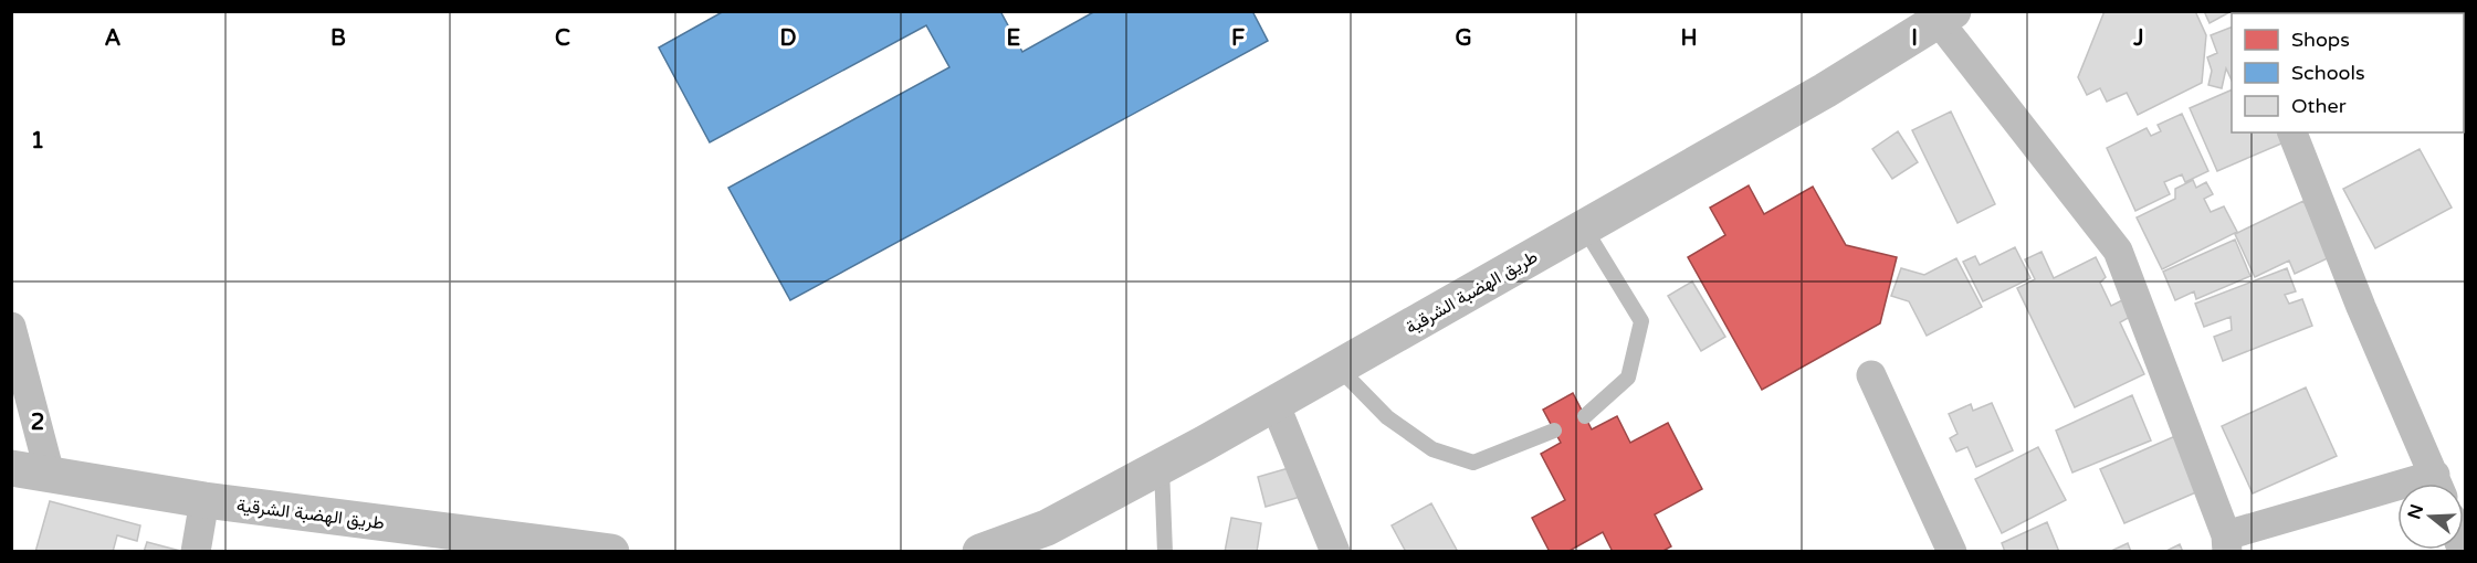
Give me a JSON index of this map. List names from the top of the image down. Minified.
{"streets":{"main road":["طريق الهضبة الشرقية"]},"legend":["Shops","Schools","Other"],"north":"left","grid":{"columns":["A","B","C","D","E","F","G","H","I","J"],"rows":["1","2"]}}
